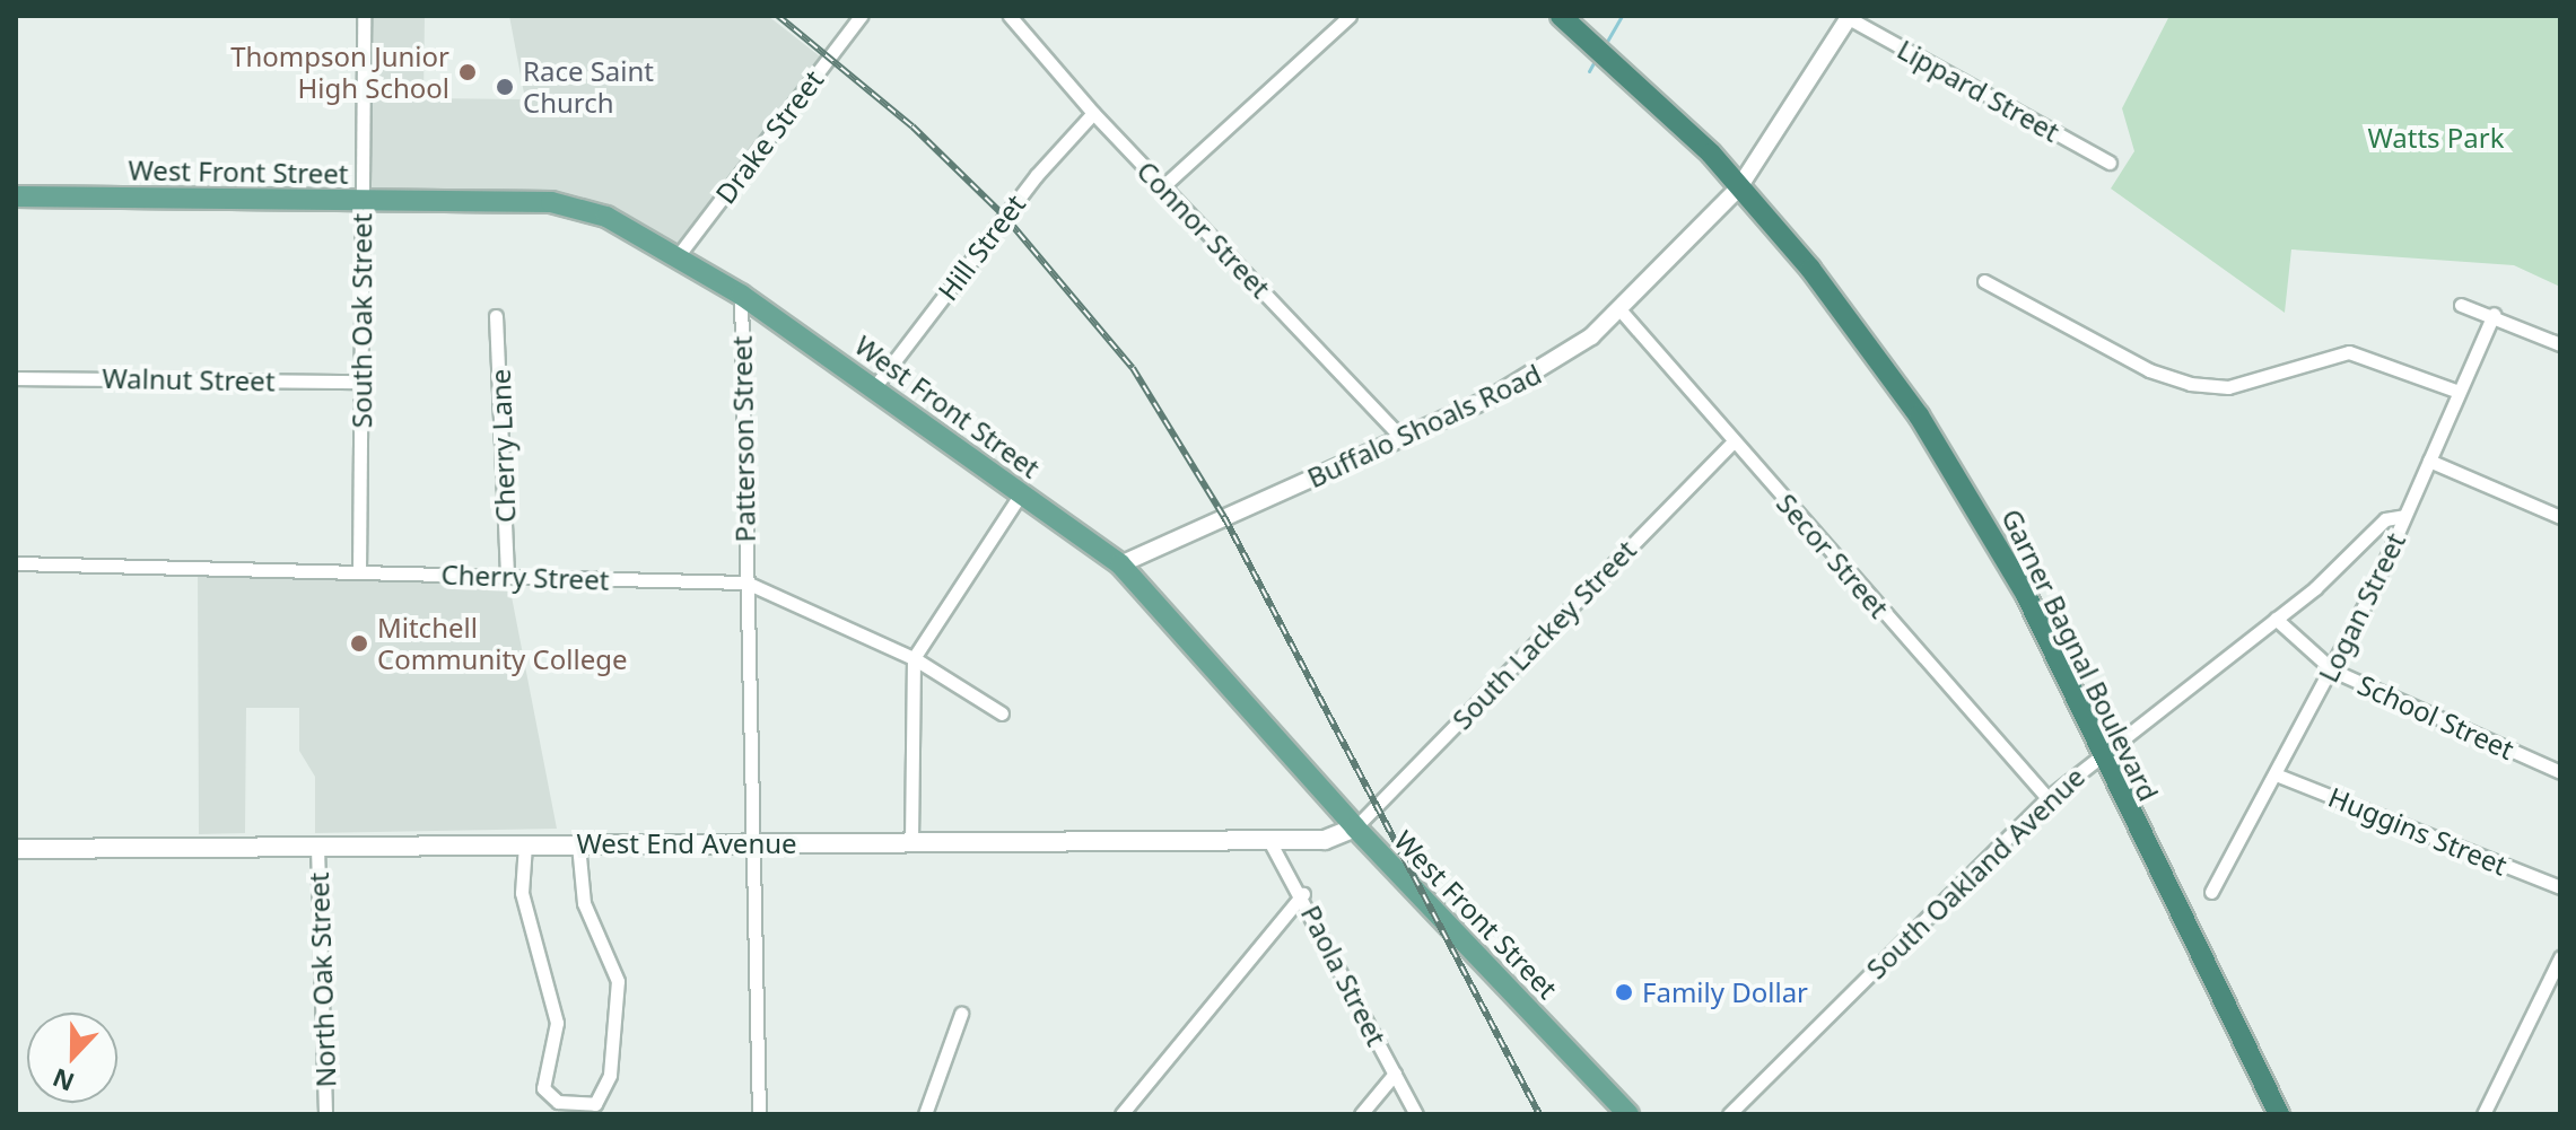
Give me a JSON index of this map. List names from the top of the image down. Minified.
{"streets":{"highway":["Garner Bagnal Boulevard"],"main road":["West Front Street","West End Avenue"],"street":["Lippard Street","Drake Street","Connor Street","Hill Street","South Oak Street","Walnut Street","Buffalo Shoals Road","Patterson Street","Cherry Lane","Secor Street","Cherry Street","Logan Street","South Lackey Street","School Street","Huggins Street","South Oakland Avenue","Paola Street","North Oak Street"]},"crossings":[["Lippard Street","Buffalo Shoals Road"],["Drake Street","West Front Street"],["West Front Street","Hill Street"],["West Front Street","South Oak Street"],["West Front Street","Buffalo Shoals Road"],["West Front Street","Patterson Street"],["West Front Street","South Lackey Street"],["West Front Street","West End Avenue"],["Connor Street","Hill Street"],["Connor Street","Buffalo Shoals Road"],["South Oak Street","Walnut Street"],["South Oak Street","Cherry Street"],["Buffalo Shoals Road","Secor Street"],["Buffalo Shoals Road","Garner Bagnal Boulevard"],["Patterson Street","Cherry Street"],["Patterson Street","West End Avenue"],["Cherry Lane","Cherry Street"],["Secor Street","South Lackey Street"],["Secor Street","South Oakland Avenue"],["Logan Street","School Street"],["Logan Street","Huggins Street"],["Logan Street","South Oakland Avenue"],["South Lackey Street","West End Avenue"],["Garner Bagnal Boulevard","South Oakland Avenue"],["School Street","South Oakland Avenue"],["West End Avenue","Paola Street"],["West End Avenue","North Oak Street"]],"parks":["Watts Park"],"places":["Thompson Junior High School","Race Saint Church","Mitchell Community College","Family Dollar"],"north":"bottom"}
